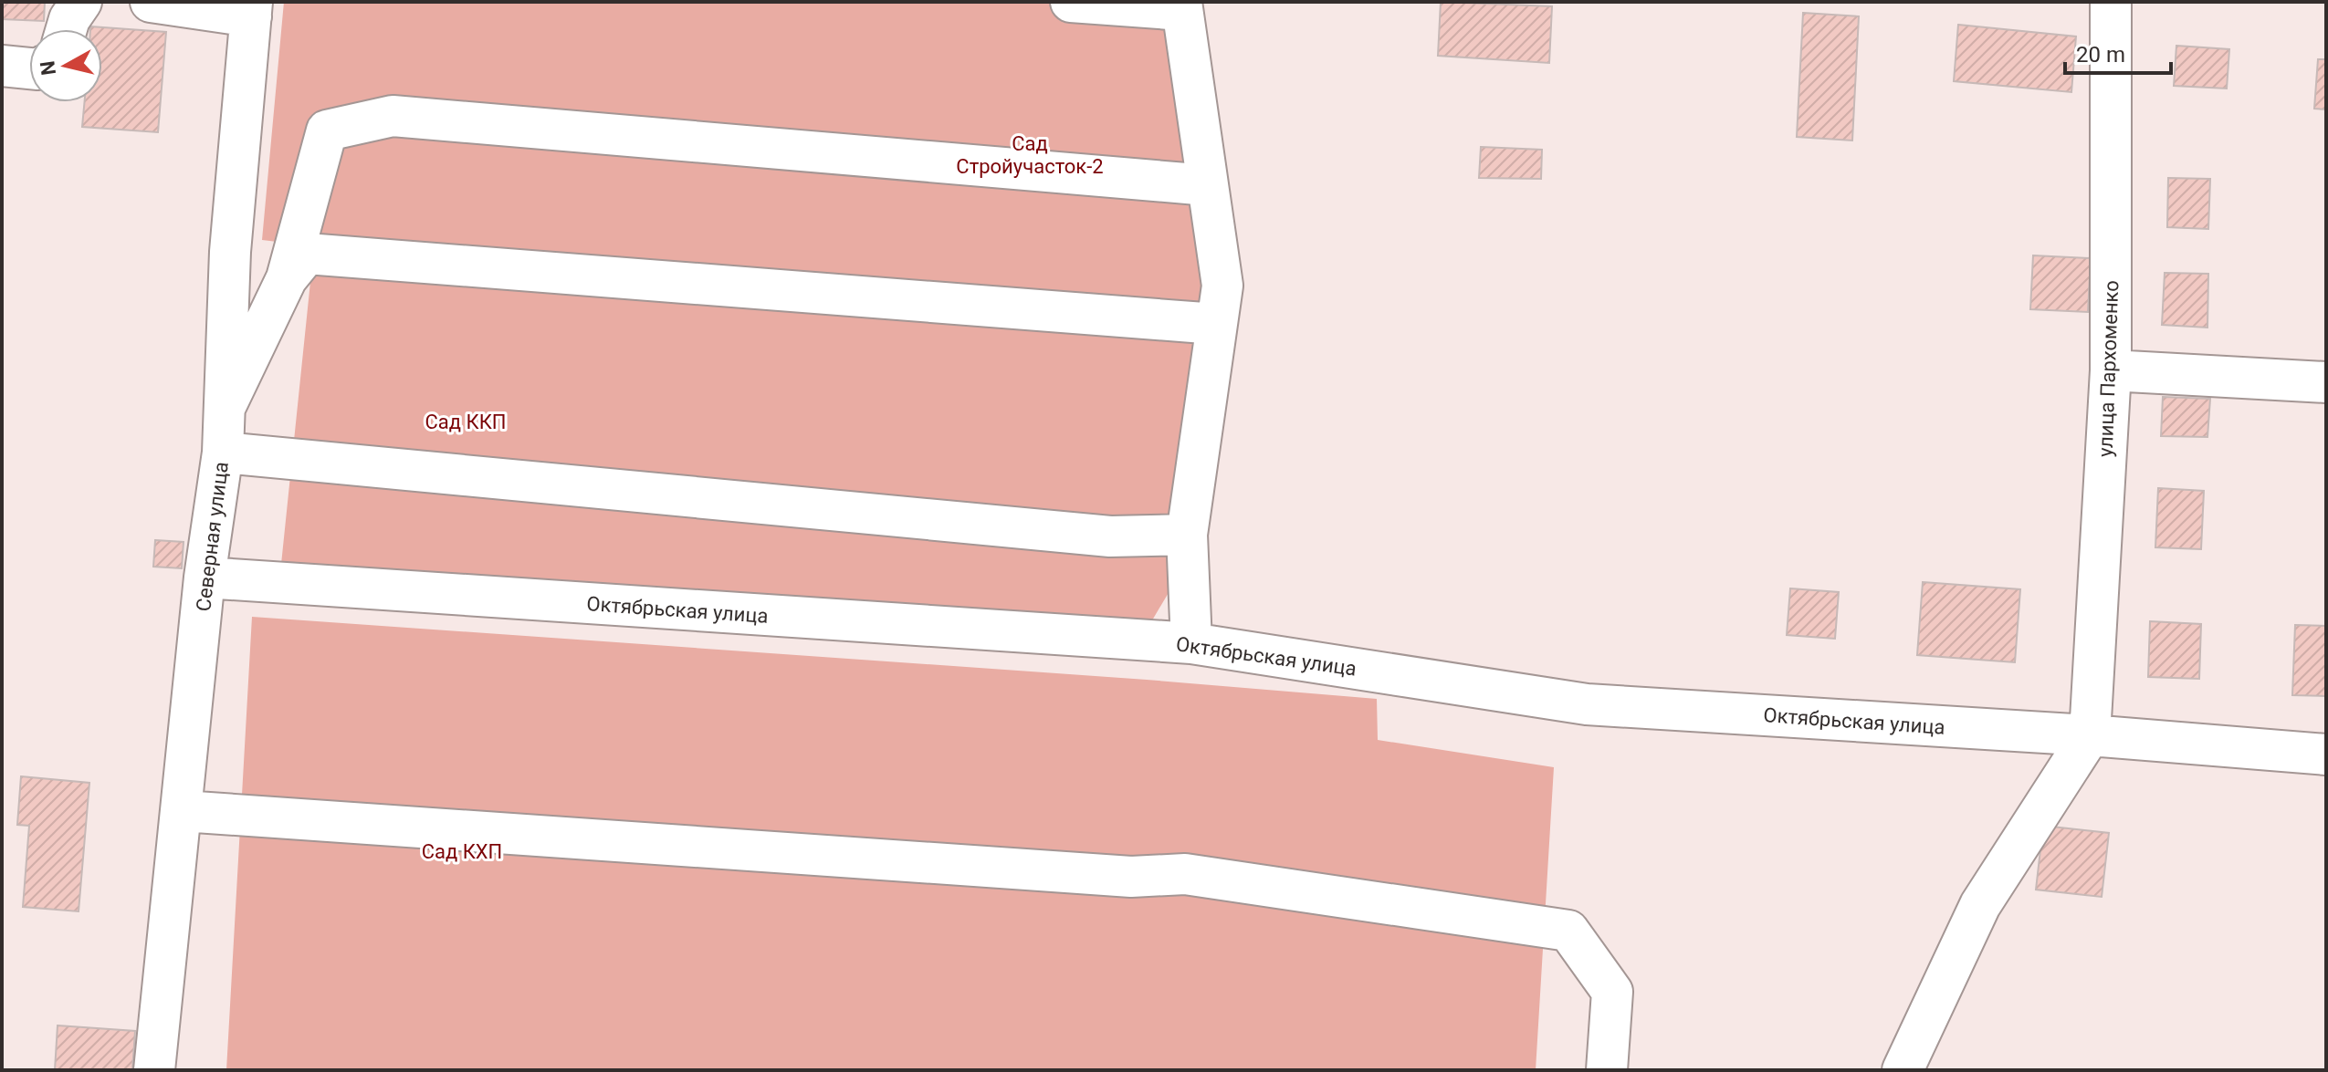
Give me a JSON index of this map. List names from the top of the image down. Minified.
{"streets":{"street":["улица Пархоменко","Северная улица","Октябрьская улица"]},"crossings":[["улица Пархоменко","Октябрьская улица"],["Северная улица","Октябрьская улица"]],"parks":["Сад Стройучасток-2","Сад ККП","Сад КХП"],"scale_bar":"20 m","north":"left"}
